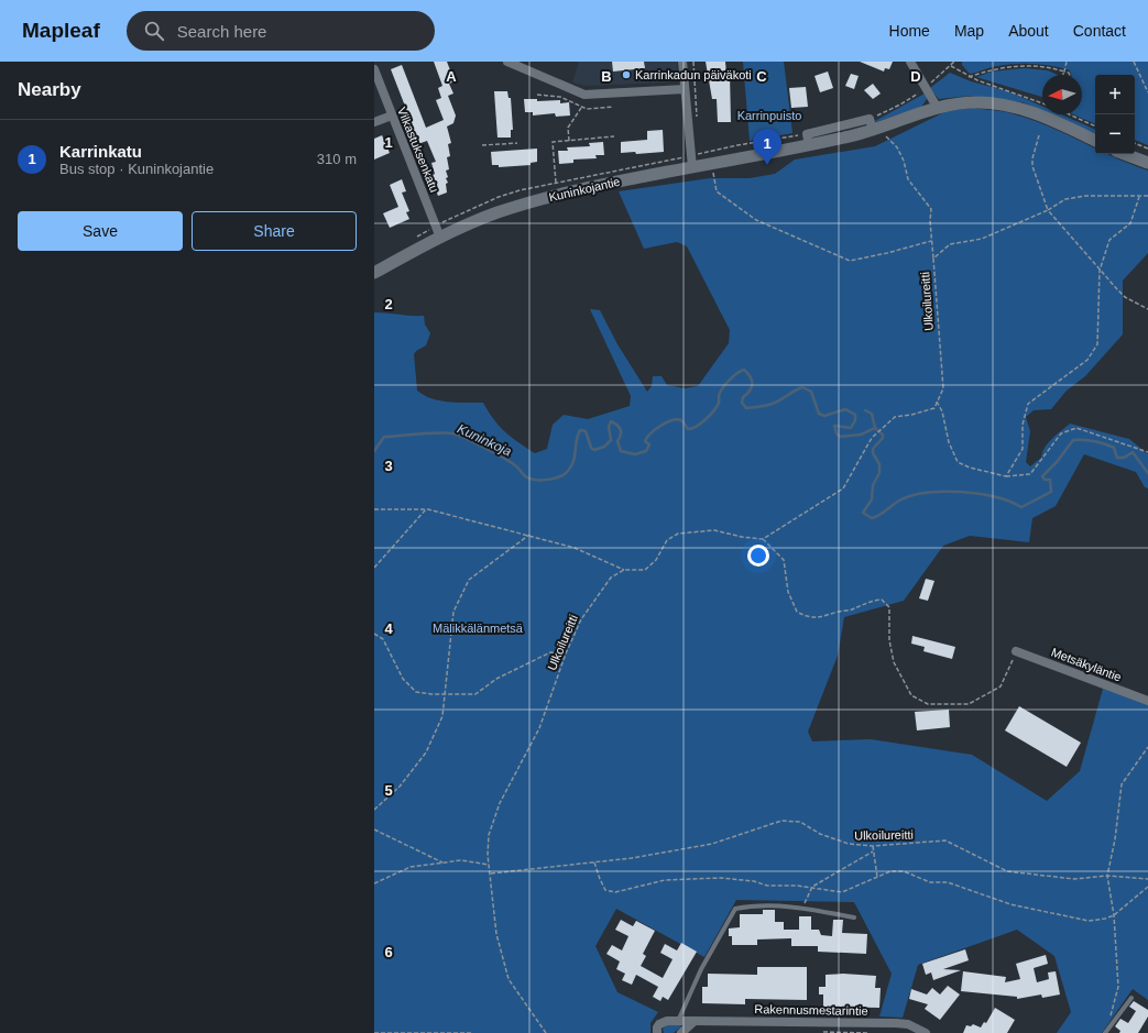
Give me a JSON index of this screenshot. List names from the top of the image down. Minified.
{"streets":{"main road":["Kuninkojantie"],"street":["Vilkastuksenkatu","Metsäkyläntie","Rakennusmestarintie"],"path":["Ulkoilureitti"]},"crossings":[["Vilkastuksenkatu","Kuninkojantie"]],"water":["Kuninkoja"],"parks":["Karrinpuisto","Mälikkälänmetsä"],"places":["Karrinkadun päiväkoti"],"north":"left","page":{"header":"Mapleaf","search":"Search here","nav":["Home","Map","About","Contact"],"heading":"Nearby","map_buttons":["+","−"],"list":[{"mark":"1","name":"Karrinkatu","note":"Bus stop · Kuninkojantie","value":"310 m"}],"pins":"1","buttons":["Save","Share"]},"grid":{"columns":["A","B","C","D"],"rows":["1","2","3","4","5","6"]}}
